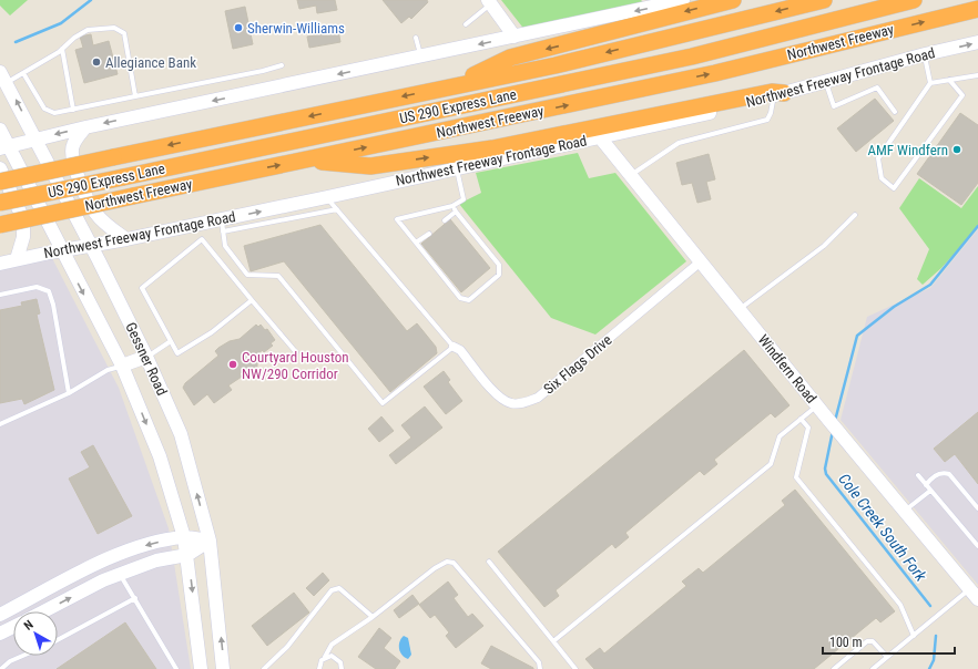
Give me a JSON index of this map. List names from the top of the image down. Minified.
{"streets":{"highway":["Northwest Freeway","US 290 Express Lane"],"main road":["Northwest Freeway Frontage Road","Gessner Road","Windfern Road"],"street":["Six Flags Drive"]},"crossings":[["Northwest Freeway Frontage Road","Gessner Road"],["Northwest Freeway Frontage Road","Windfern Road"],["Six Flags Drive","Windfern Road"]],"water":["Cole Creek South Fork"],"places":["Sherwin-Williams","Allegiance Bank","AMF Windfern","Courtyard Houston NW/290 Corridor"],"scale_bar":"100 m","north":"top left"}
